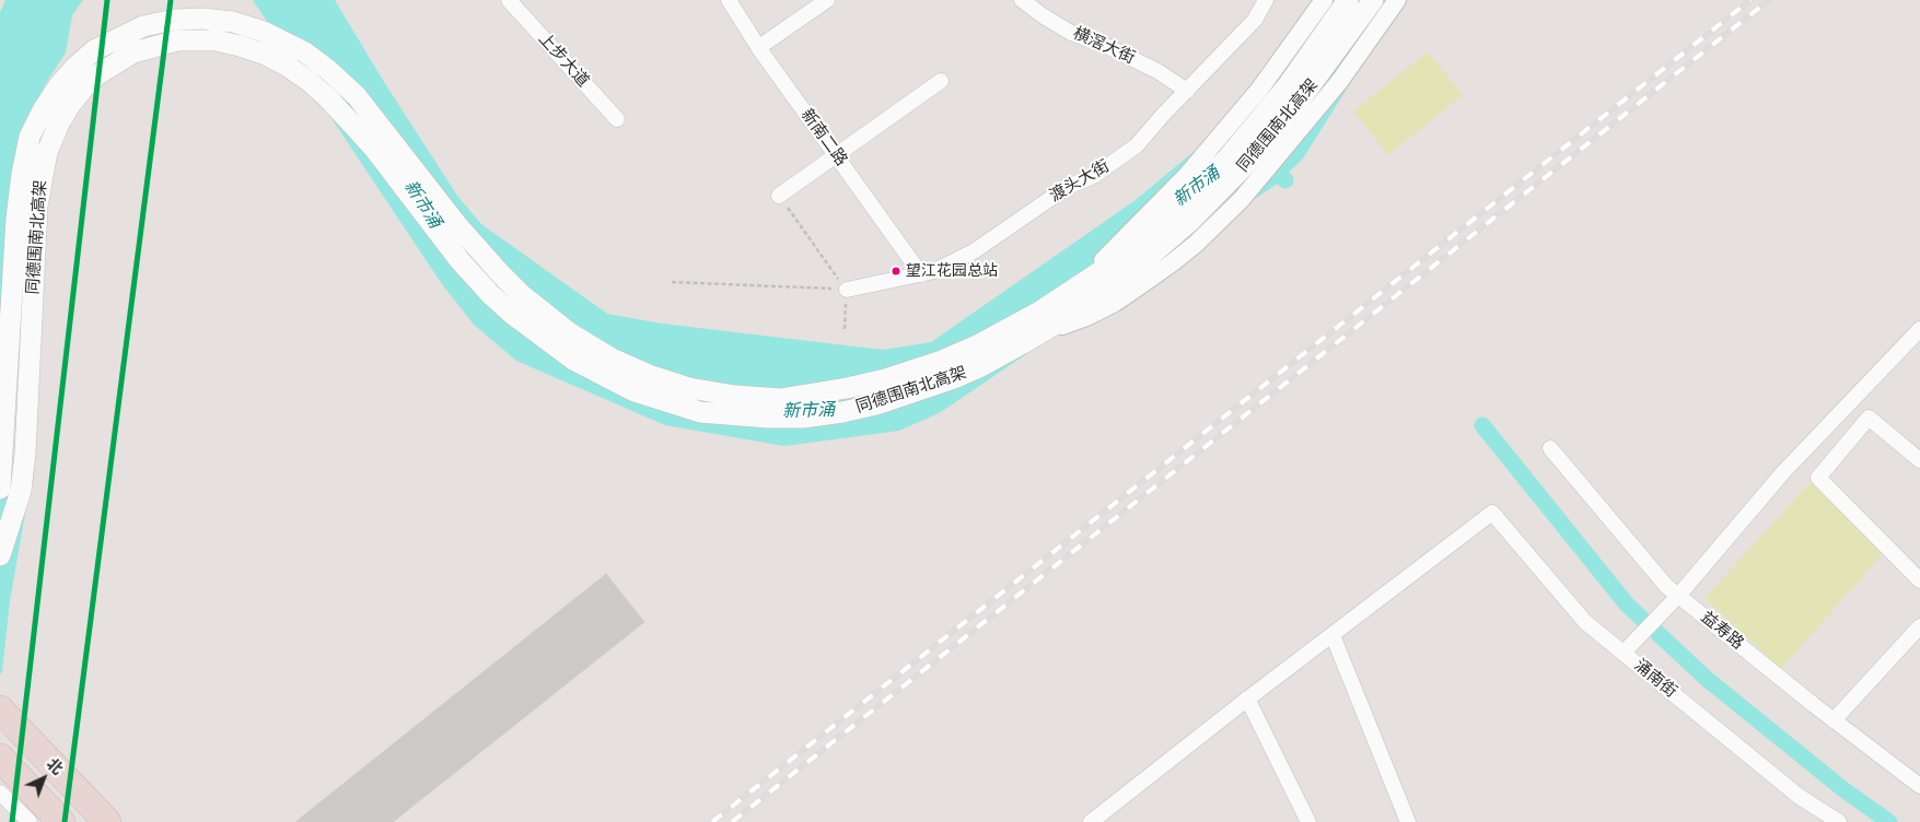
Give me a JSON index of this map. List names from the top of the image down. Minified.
{"streets":{"main road":["同德围南北高架"],"street":["横滘大街","上步大道","新南二路","渡头大街","益寿路","涌南街"]},"crossings":[["横滘大街","渡头大街"],["新南二路","渡头大街"]],"water":["新市涌"],"places":["望江花园总站"],"north":"top right"}
